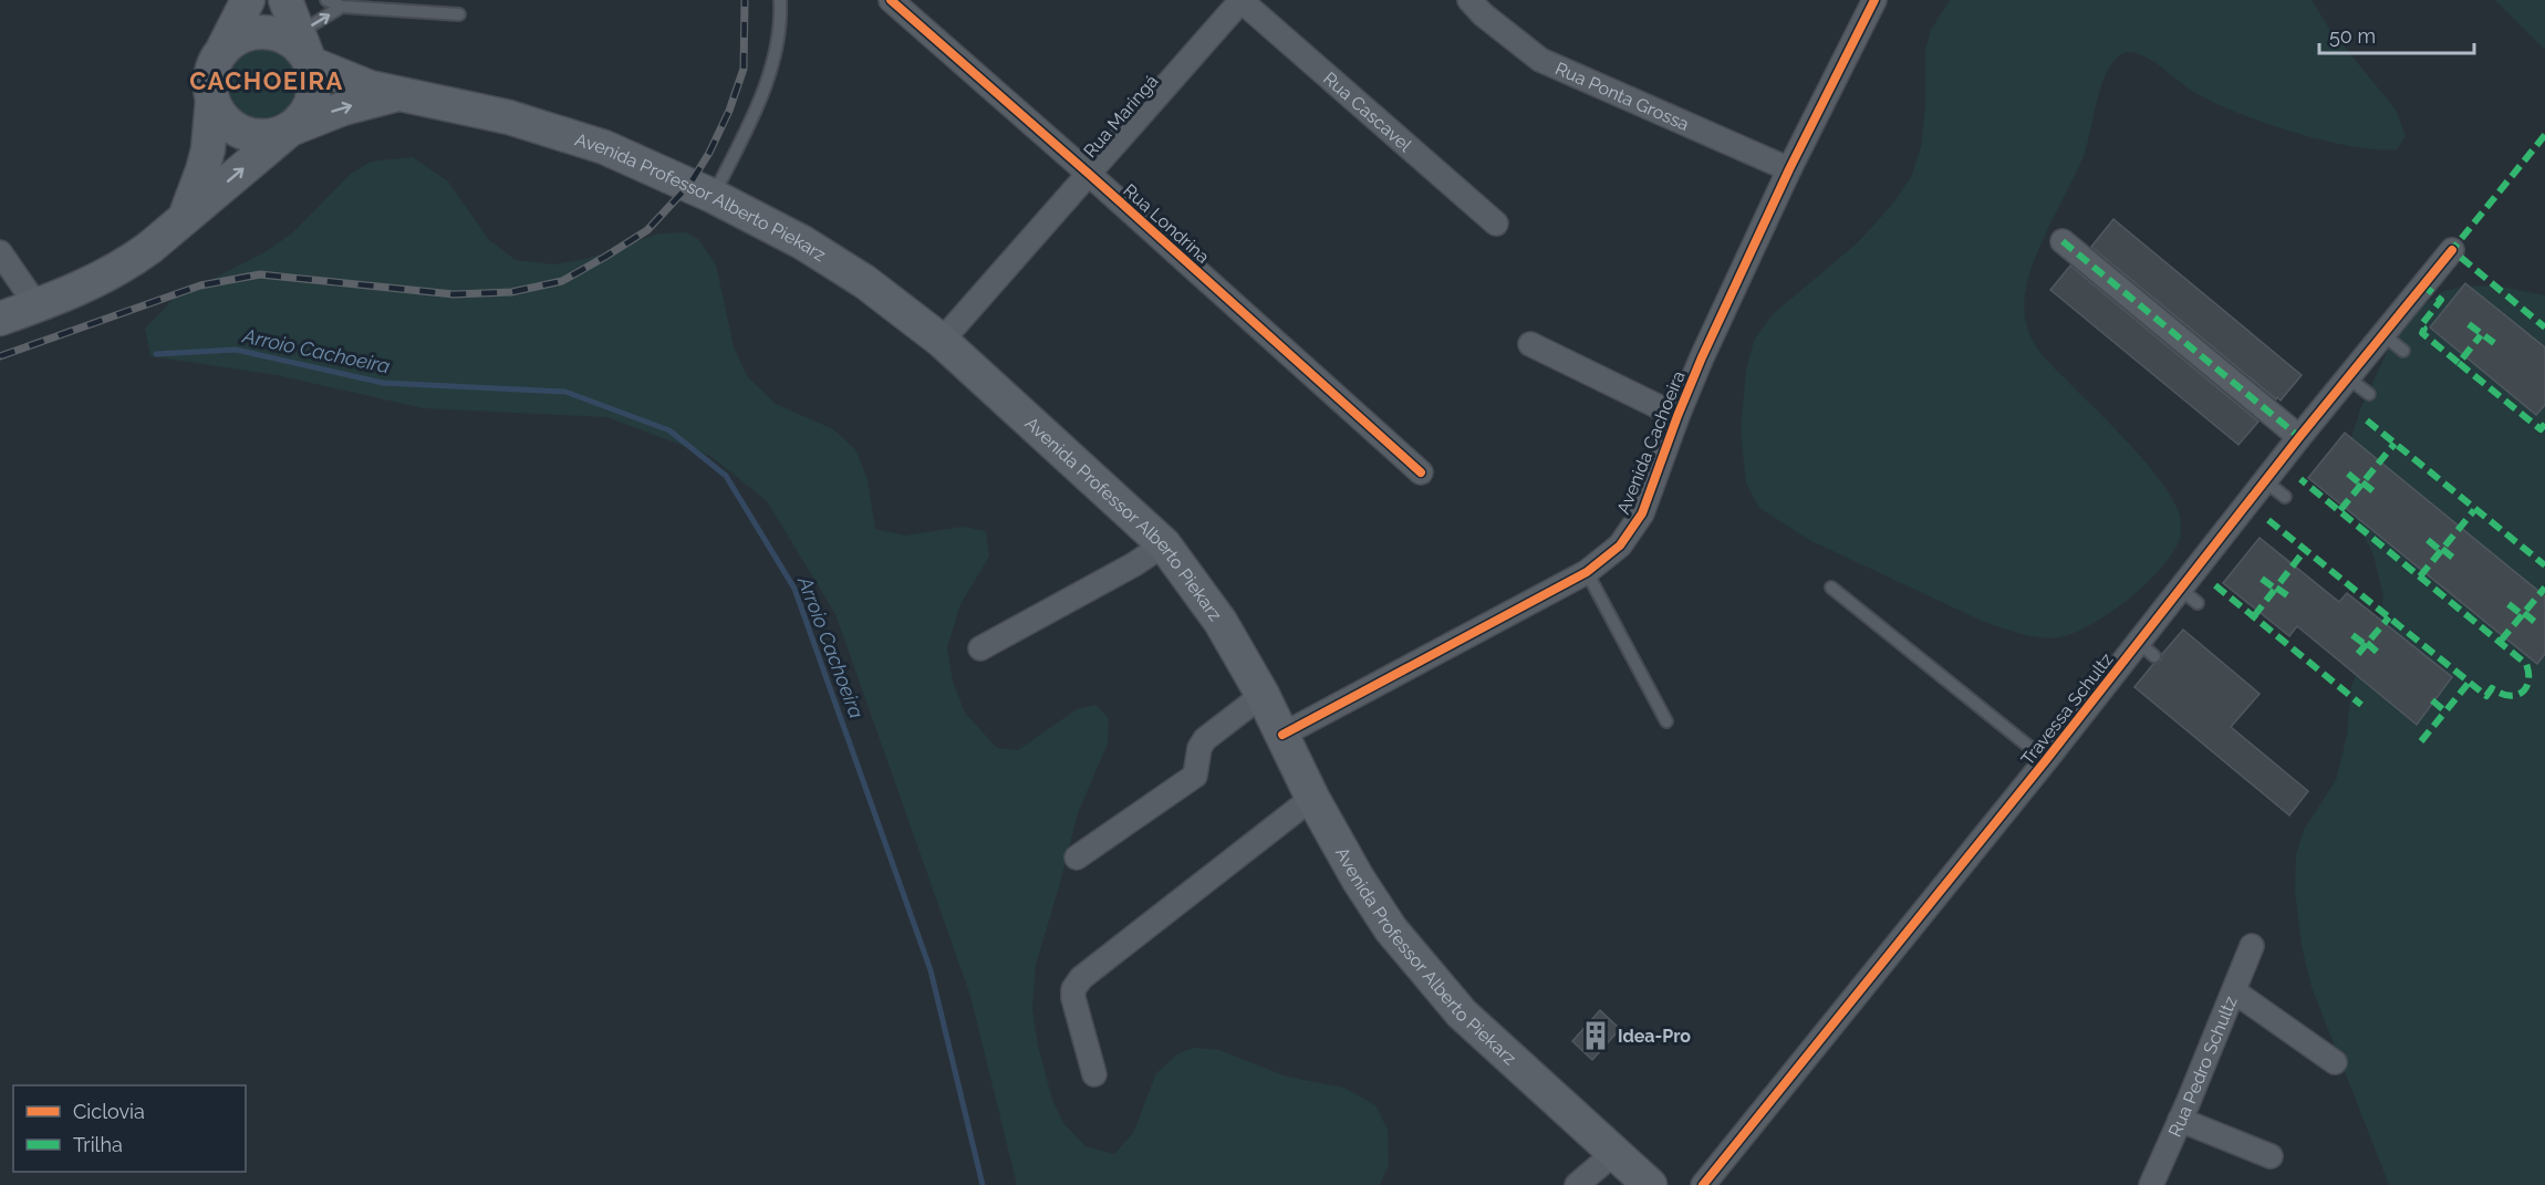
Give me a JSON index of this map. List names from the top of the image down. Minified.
{"streets":{"main road":["Avenida Professor Alberto Piekarz"],"street":["Rua Ponta Grossa","Rua Cascavel","Rua Maringá","Rua Londrina","Avenida Cachoeira","Travessa Schultz","Rua Pedro Schultz"]},"crossings":[["Rua Ponta Grossa","Avenida Cachoeira"],["Rua Cascavel","Rua Maringá"],["Rua Maringá","Avenida Professor Alberto Piekarz"],["Rua Maringá","Rua Londrina"],["Avenida Professor Alberto Piekarz","Avenida Cachoeira"]],"districts":["CACHOEIRA"],"water":["Arroio Cachoeira"],"places":{"building":["Idea-Pro"]},"legend":["Ciclovia","Trilha"],"scale_bar":"50 m"}
